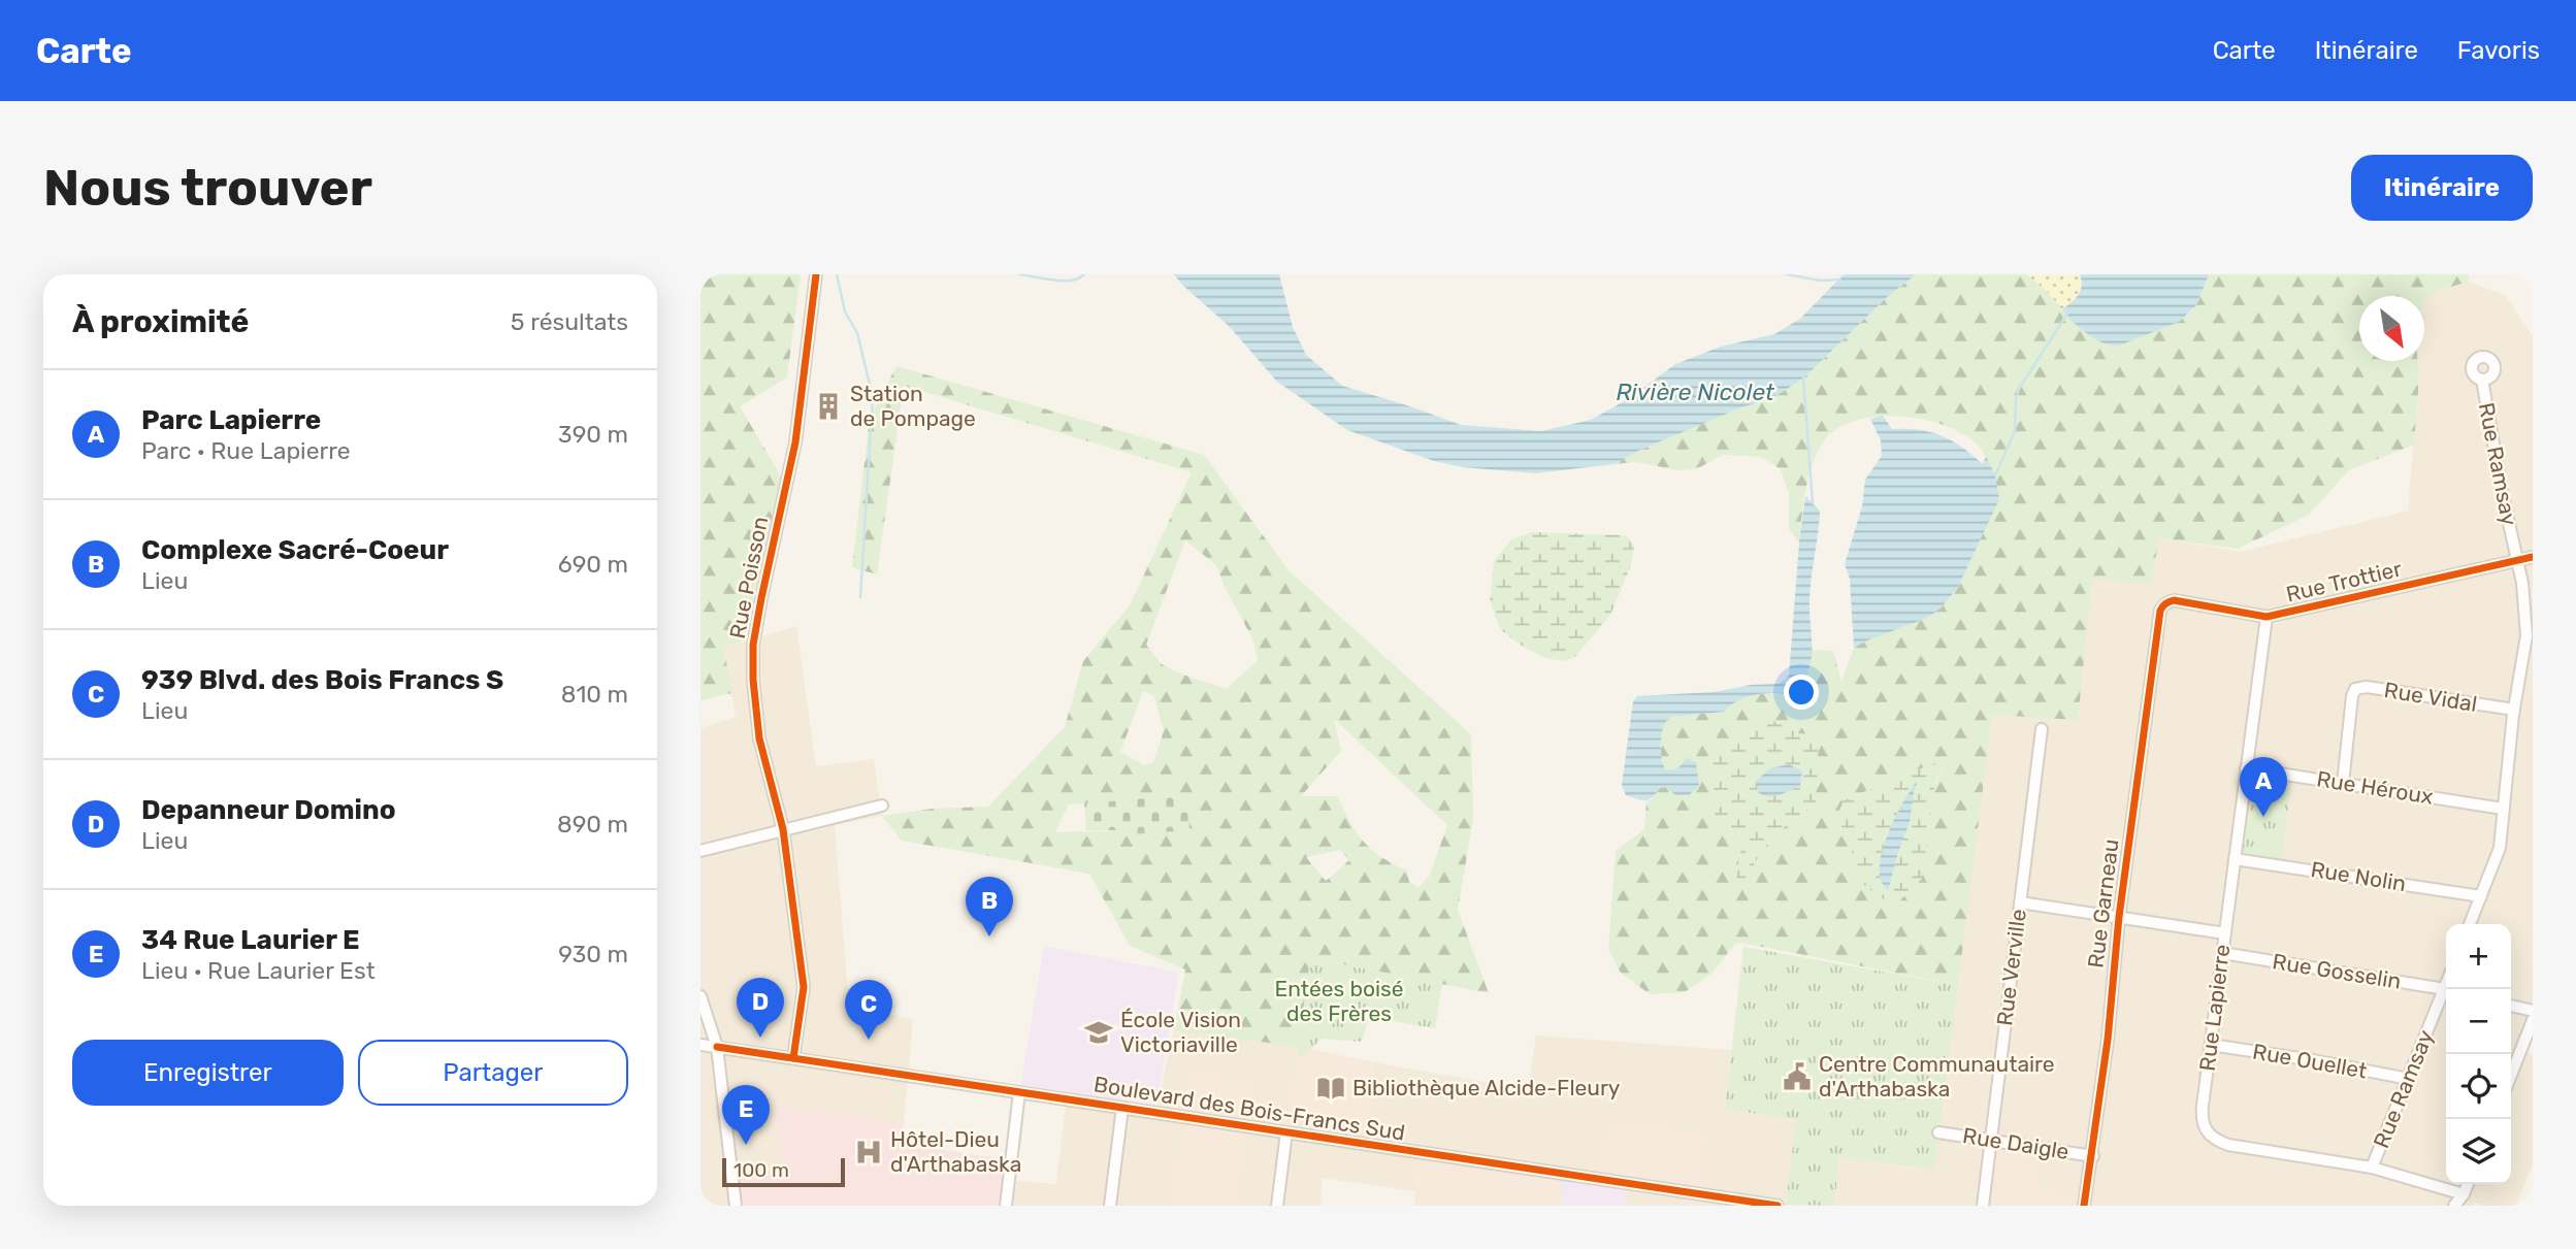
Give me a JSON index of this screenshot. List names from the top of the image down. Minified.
{"streets":{"street":["Rue Ramsay","Rue Poisson","Rue Trottier","Rue Vidal","Rue Héroux","Rue Nolin","Rue Garneau","Rue Verville","Rue Gosselin","Rue Lapierre","Rue Ouellet","Boulevard des Bois-Francs Sud","Rue Daigle"]},"crossings":[["Rue Ramsay","Rue Trottier"],["Rue Ramsay","Rue Vidal"],["Rue Ramsay","Rue Héroux"],["Rue Ramsay","Rue Nolin"],["Rue Ramsay","Rue Lapierre"],["Rue Ramsay","Rue Ouellet"],["Rue Poisson","Boulevard des Bois-Francs Sud"],["Rue Trottier","Rue Garneau"],["Rue Trottier","Rue Lapierre"],["Rue Vidal","Rue Héroux"],["Rue Héroux","Rue Lapierre"],["Rue Nolin","Rue Lapierre"],["Rue Garneau","Rue Daigle"],["Rue Verville","Rue Daigle"],["Rue Gosselin","Rue Lapierre"],["Rue Lapierre","Rue Ouellet"]],"water":["Rivière Nicolet"],"parks":["Entées boisé des Frères"],"places":{"building":["Station de Pompage"],"school or university":["École Vision Victoriaville"],"public building":["Centre Communautaire d'Arthabaska"],"library":["Bibliothèque Alcide-Fleury"],"hospital":["Hôtel-Dieu d'Arthabaska"]},"scale_bar":"100 m","north":"bottom right","page":{"header":"Carte","nav":["Carte","Itinéraire","Favoris"],"buttons":["Itinéraire",["Enregistrer","Partager"]],"title":"Nous trouver","heading":["À proximité","5 résultats"],"list":[{"mark":"A","name":"Parc Lapierre","note":"Parc · Rue Lapierre","value":"390 m"},{"mark":"B","name":"Complexe Sacré-Coeur","note":"Lieu","value":"690 m"},{"mark":"C","name":"939 Blvd. des Bois Francs S","note":"Lieu","value":"810 m"},{"mark":"D","name":"Depanneur Domino","note":"Lieu","value":"890 m"},{"mark":"E","name":"34 Rue Laurier E","note":"Lieu · Rue Laurier Est","value":"930 m"}],"pins":["A","B","D","C","E"],"map_buttons":["+","−"],"scale":"100 m"}}
